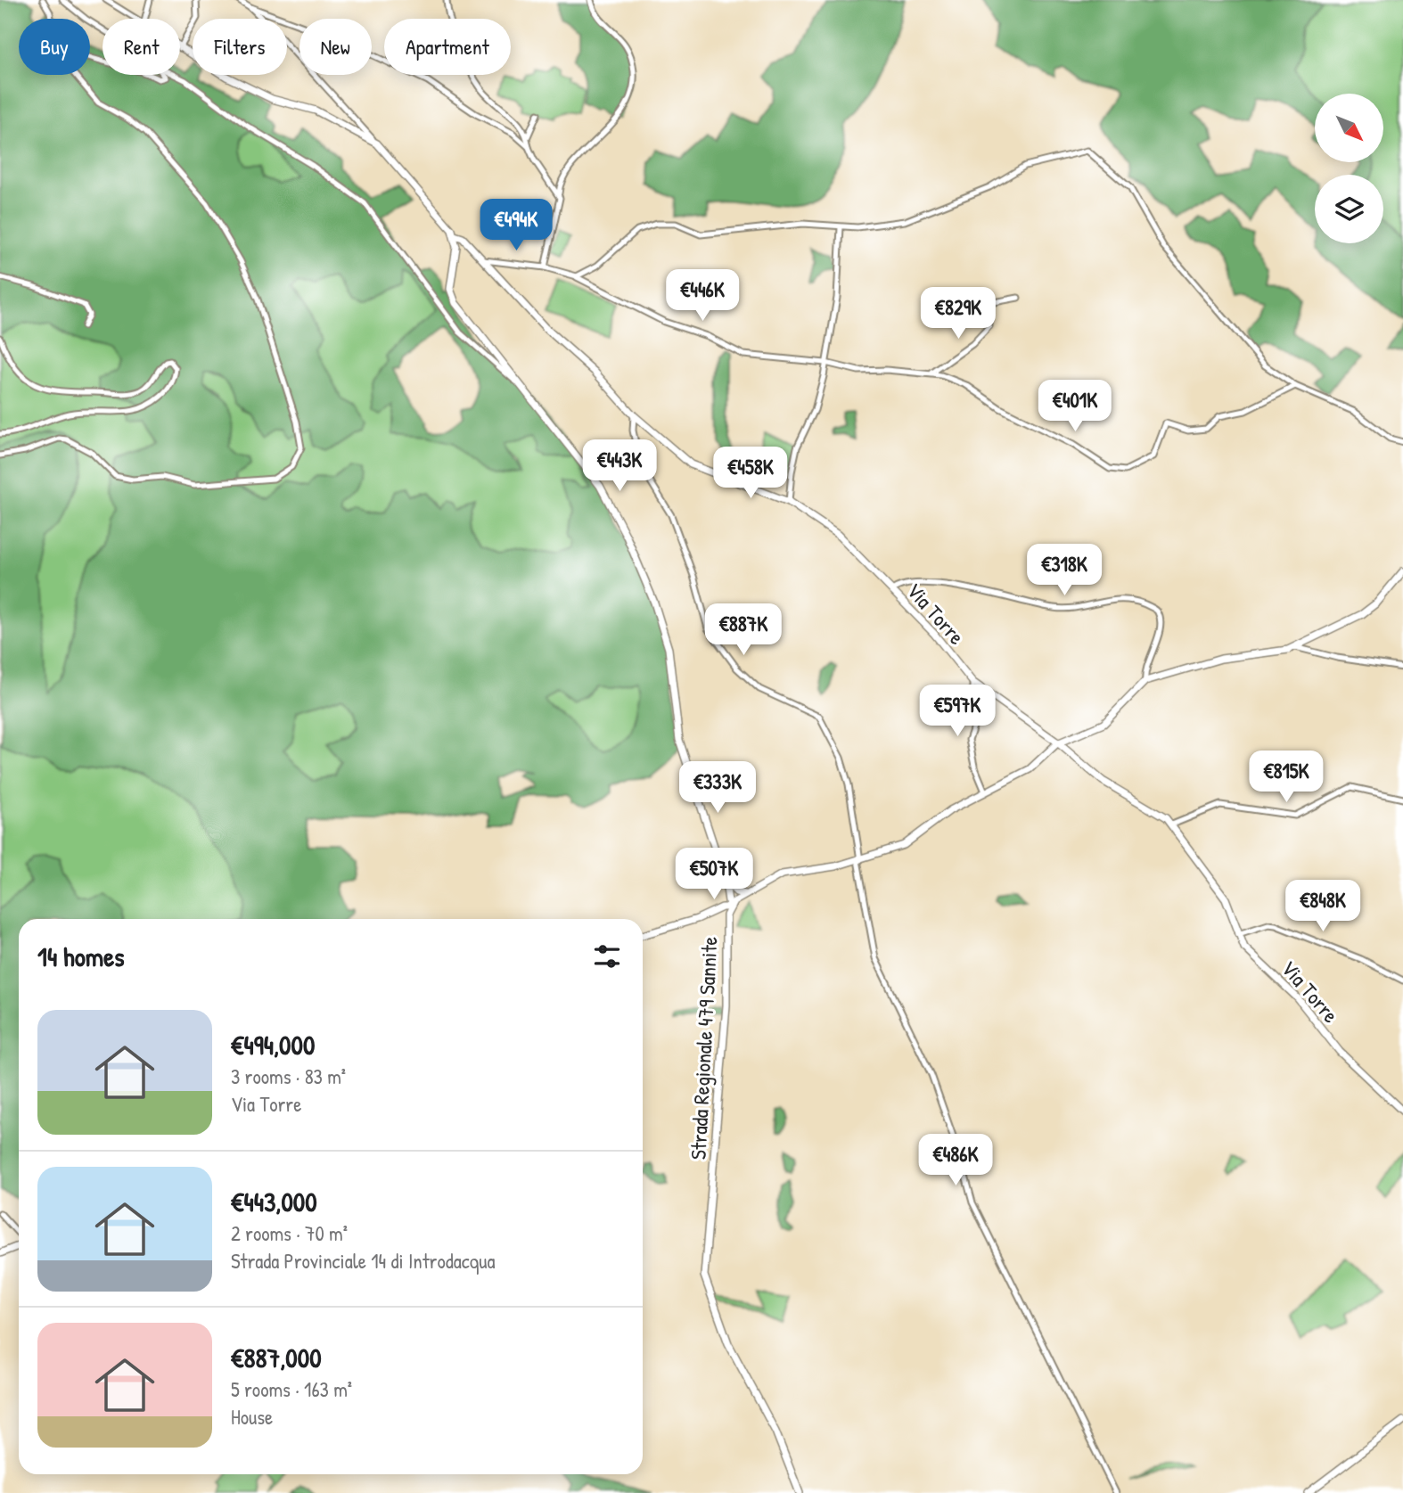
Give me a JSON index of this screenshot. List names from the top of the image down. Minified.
{"streets":{"main road":["Via Torre","Strada Regionale 479 Sannite"]},"crossings":[["Via Torre","Strada Regionale 479 Sannite"]],"north":"bottom right","page":{"chip":["Buy","Rent","Filters","New","Apartment"],"price":["€494K","€446K","€829K","€401K","€443K","€458K","€318K","€887K","€597K","€815K","€333K","€507K","€848K","€486K"],"heading":"14 homes","list":[{"name":"€494,000","note":"3 rooms · 83 m² · Via Torre"},{"name":"€443,000","note":"2 rooms · 70 m² · Strada Provinciale 14 di Introdacqua"},{"name":"€887,000","note":"5 rooms · 163 m² · House"}]}}
